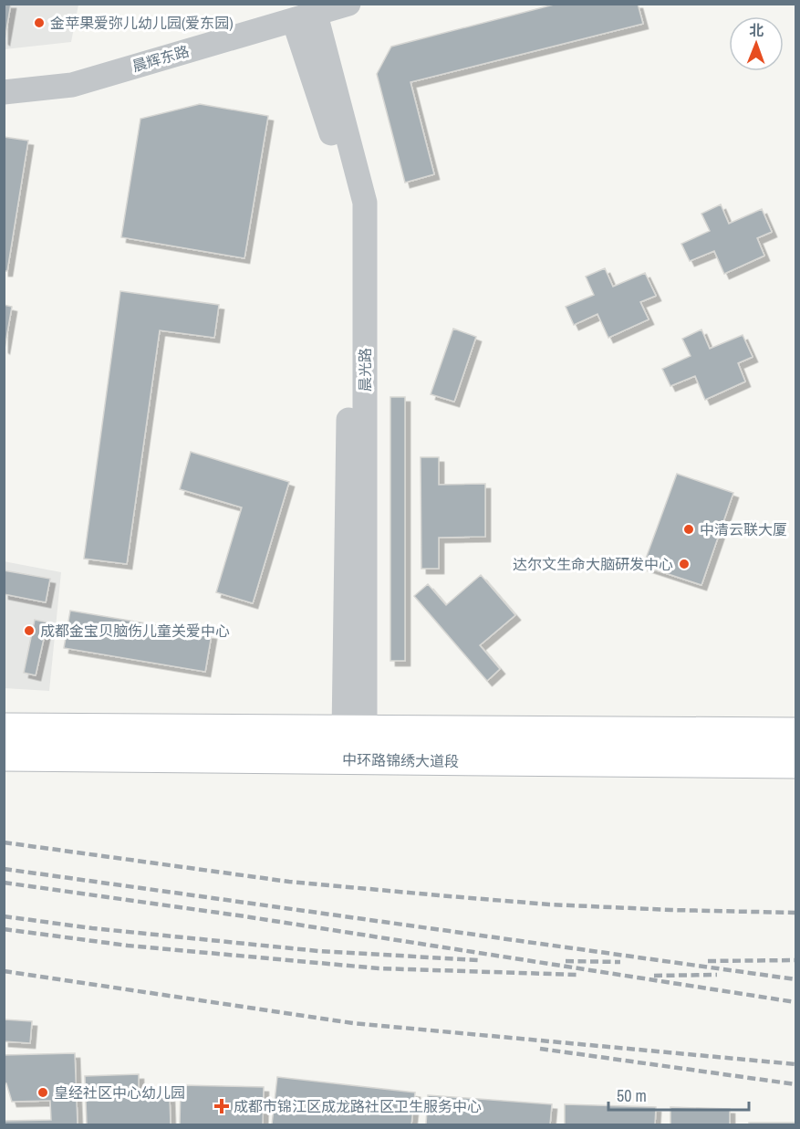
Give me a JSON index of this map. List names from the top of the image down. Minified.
{"streets":{"main road":["中环路锦绣大道段"],"street":["晨辉东路","晨光路"]},"crossings":[["晨辉东路","晨光路"],["晨光路","中环路锦绣大道段"]],"places":{"other":["金苹果爱弥儿幼儿园(爱东园)","中清云联大厦","达尔文生命大脑研发中心","成都金宝贝脑伤儿童关爱中心","皇经社区中心幼儿园"],"health":["成都市锦江区成龙路社区卫生服务中心"]},"scale_bar":"50 m","north":"top"}
